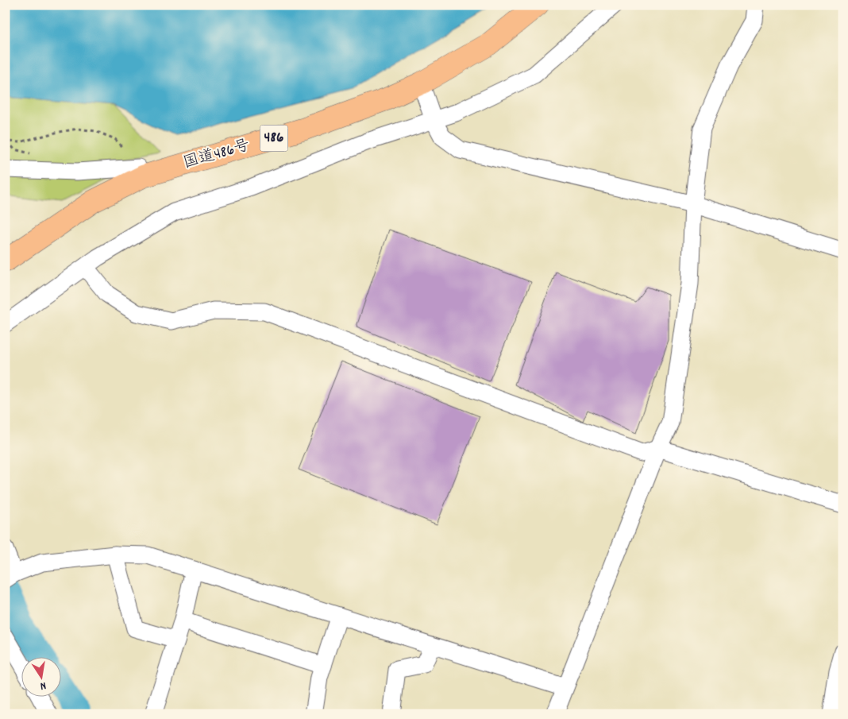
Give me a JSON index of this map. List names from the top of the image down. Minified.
{"streets":{"highway":["486","国道486号"]},"north":"bottom"}
